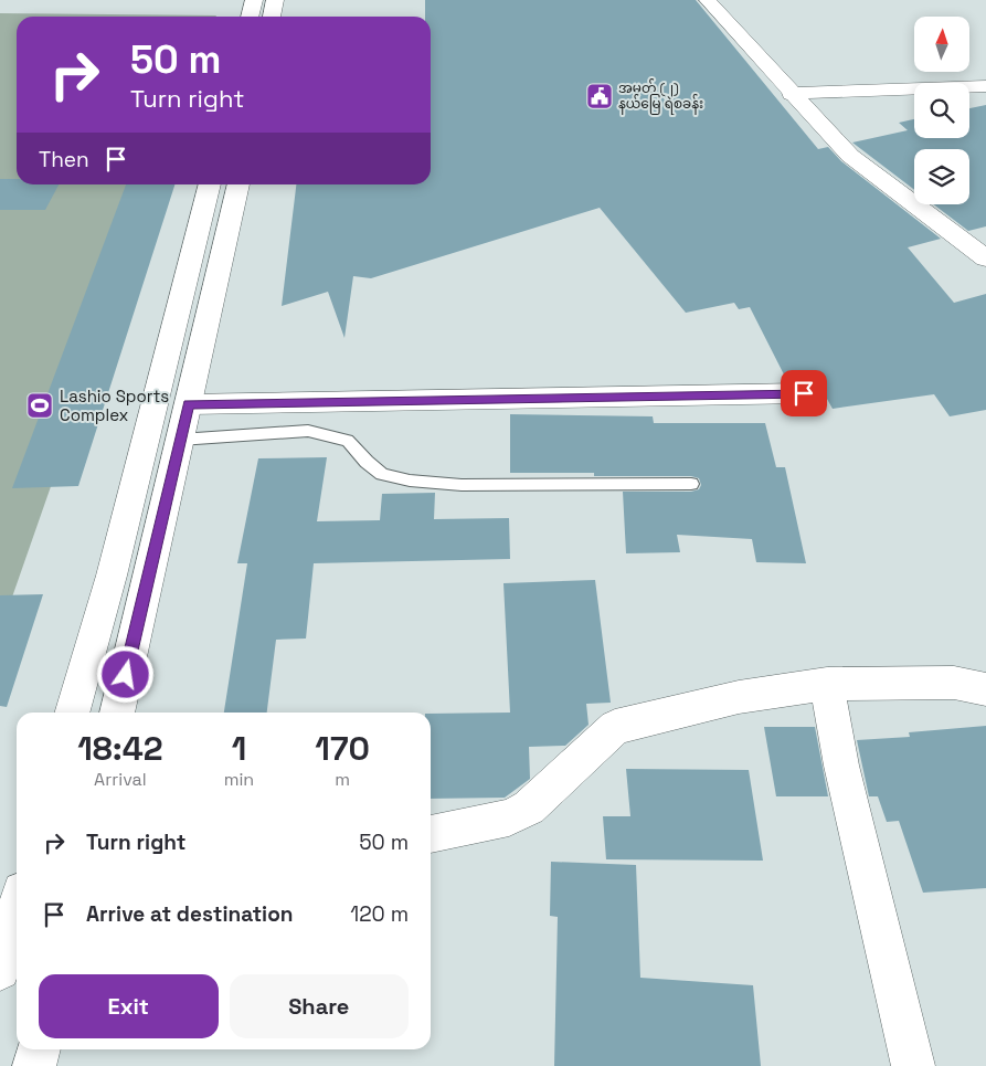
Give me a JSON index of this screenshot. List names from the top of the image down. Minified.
{"places":{"public building":["အမှတ် (၂) နယ်မြေ ရဲစခန်း"],"sports":["Lashio Sports Complex"]},"north":"top","page":{"turn":["50 m","Turn right"],"then":"Then","eta":["18:42","Arrival","1","min","170","m"],"list":[{"name":"Turn right","value":"50 m"},{"name":"Arrive at destination","value":"120 m"}],"buttons":["Exit","Share"]}}
